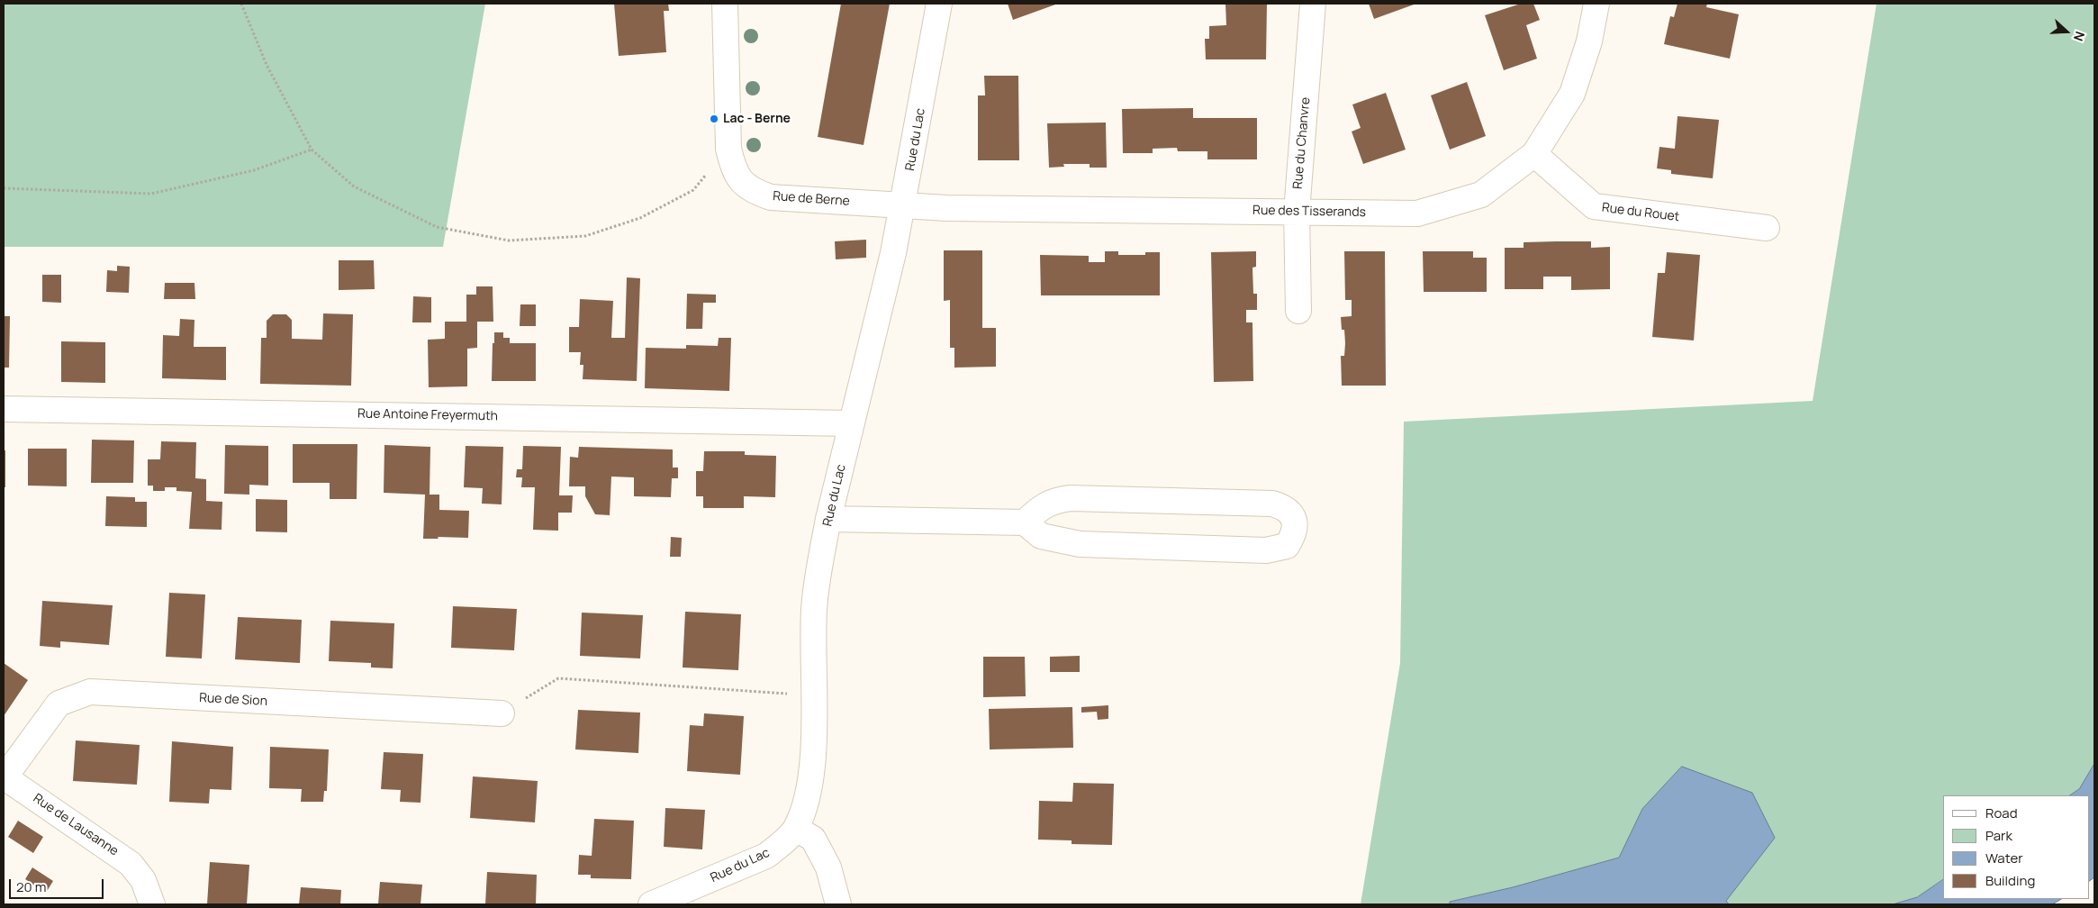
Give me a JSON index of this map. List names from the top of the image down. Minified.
{"streets":{"street":["Rue du Lac","Rue du Chanvre","Rue de Berne","Rue des Tisserands","Rue du Rouet","Rue Antoine Freyermuth","Rue de Sion","Rue de Lausanne"]},"crossings":[["Rue du Lac","Rue de Berne"],["Rue du Lac","Rue des Tisserands"],["Rue du Lac","Rue Antoine Freyermuth"],["Rue du Chanvre","Rue des Tisserands"],["Rue de Berne","Rue des Tisserands"],["Rue des Tisserands","Rue du Rouet"],["Rue de Sion","Rue de Lausanne"]],"places":["Lac - Berne"],"legend":["Road","Park","Water","Building"],"scale_bar":"20 m","north":"right"}
